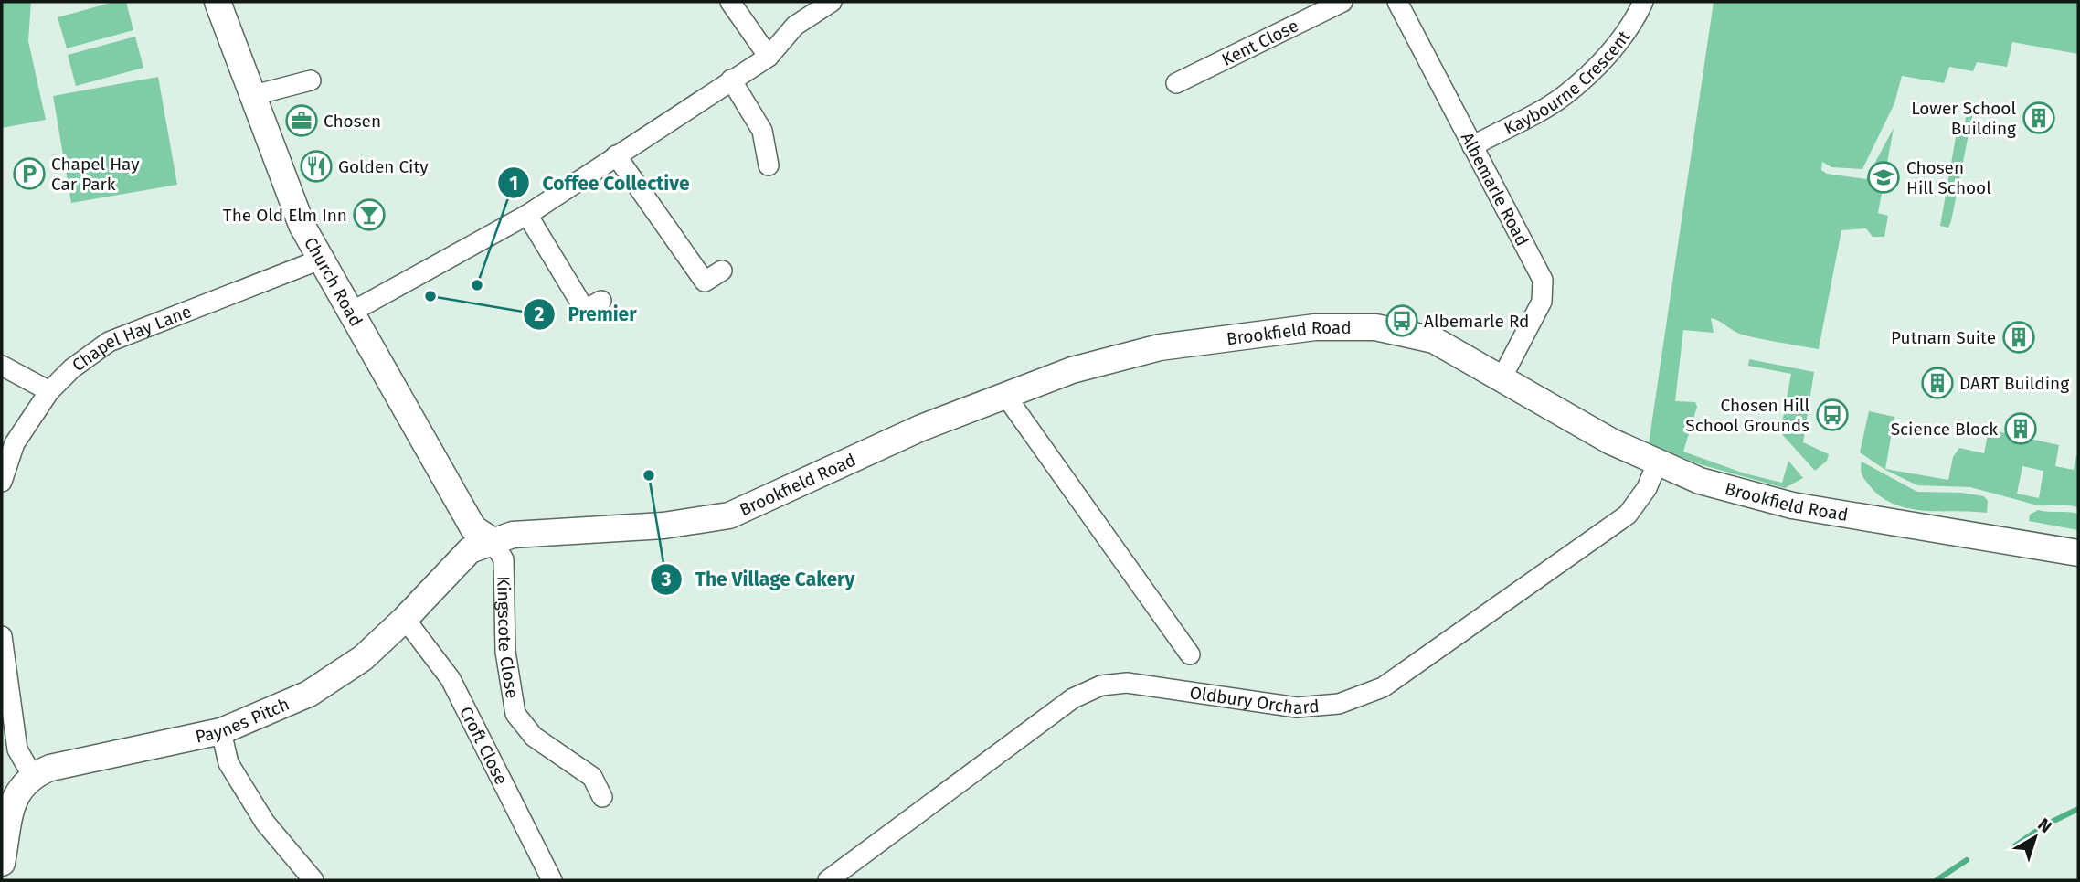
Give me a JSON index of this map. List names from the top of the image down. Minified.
{"streets":{"street":["Kent Close","Kaybourne Crescent","Albemarle Road","Church Road","Brookfield Road","Chapel Hay Lane","Kingscote Close","Oldbury Orchard","Paynes Pitch","Croft Close"]},"crossings":[["Kaybourne Crescent","Albemarle Road"],["Albemarle Road","Brookfield Road"],["Church Road","Brookfield Road"],["Church Road","Chapel Hay Lane"],["Church Road","Kingscote Close"],["Church Road","Paynes Pitch"],["Brookfield Road","Kingscote Close"],["Brookfield Road","Oldbury Orchard"],["Brookfield Road","Paynes Pitch"],["Kingscote Close","Paynes Pitch"],["Paynes Pitch","Croft Close"]],"places":{"building":["Lower School Building","Putnam Suite","DART Building","Science Block"],"office":["Chosen"],"restaurant":["Golden City"],"parking":["Chapel Hay Car Park"],"school or university":["Chosen Hill School"],"bar":["The Old Elm Inn"],"other":["Coffee Collective","Premier","The Village Cakery"],"bus stop":["Albemarle Rd","Chosen Hill School Grounds"]},"north":"top right"}
